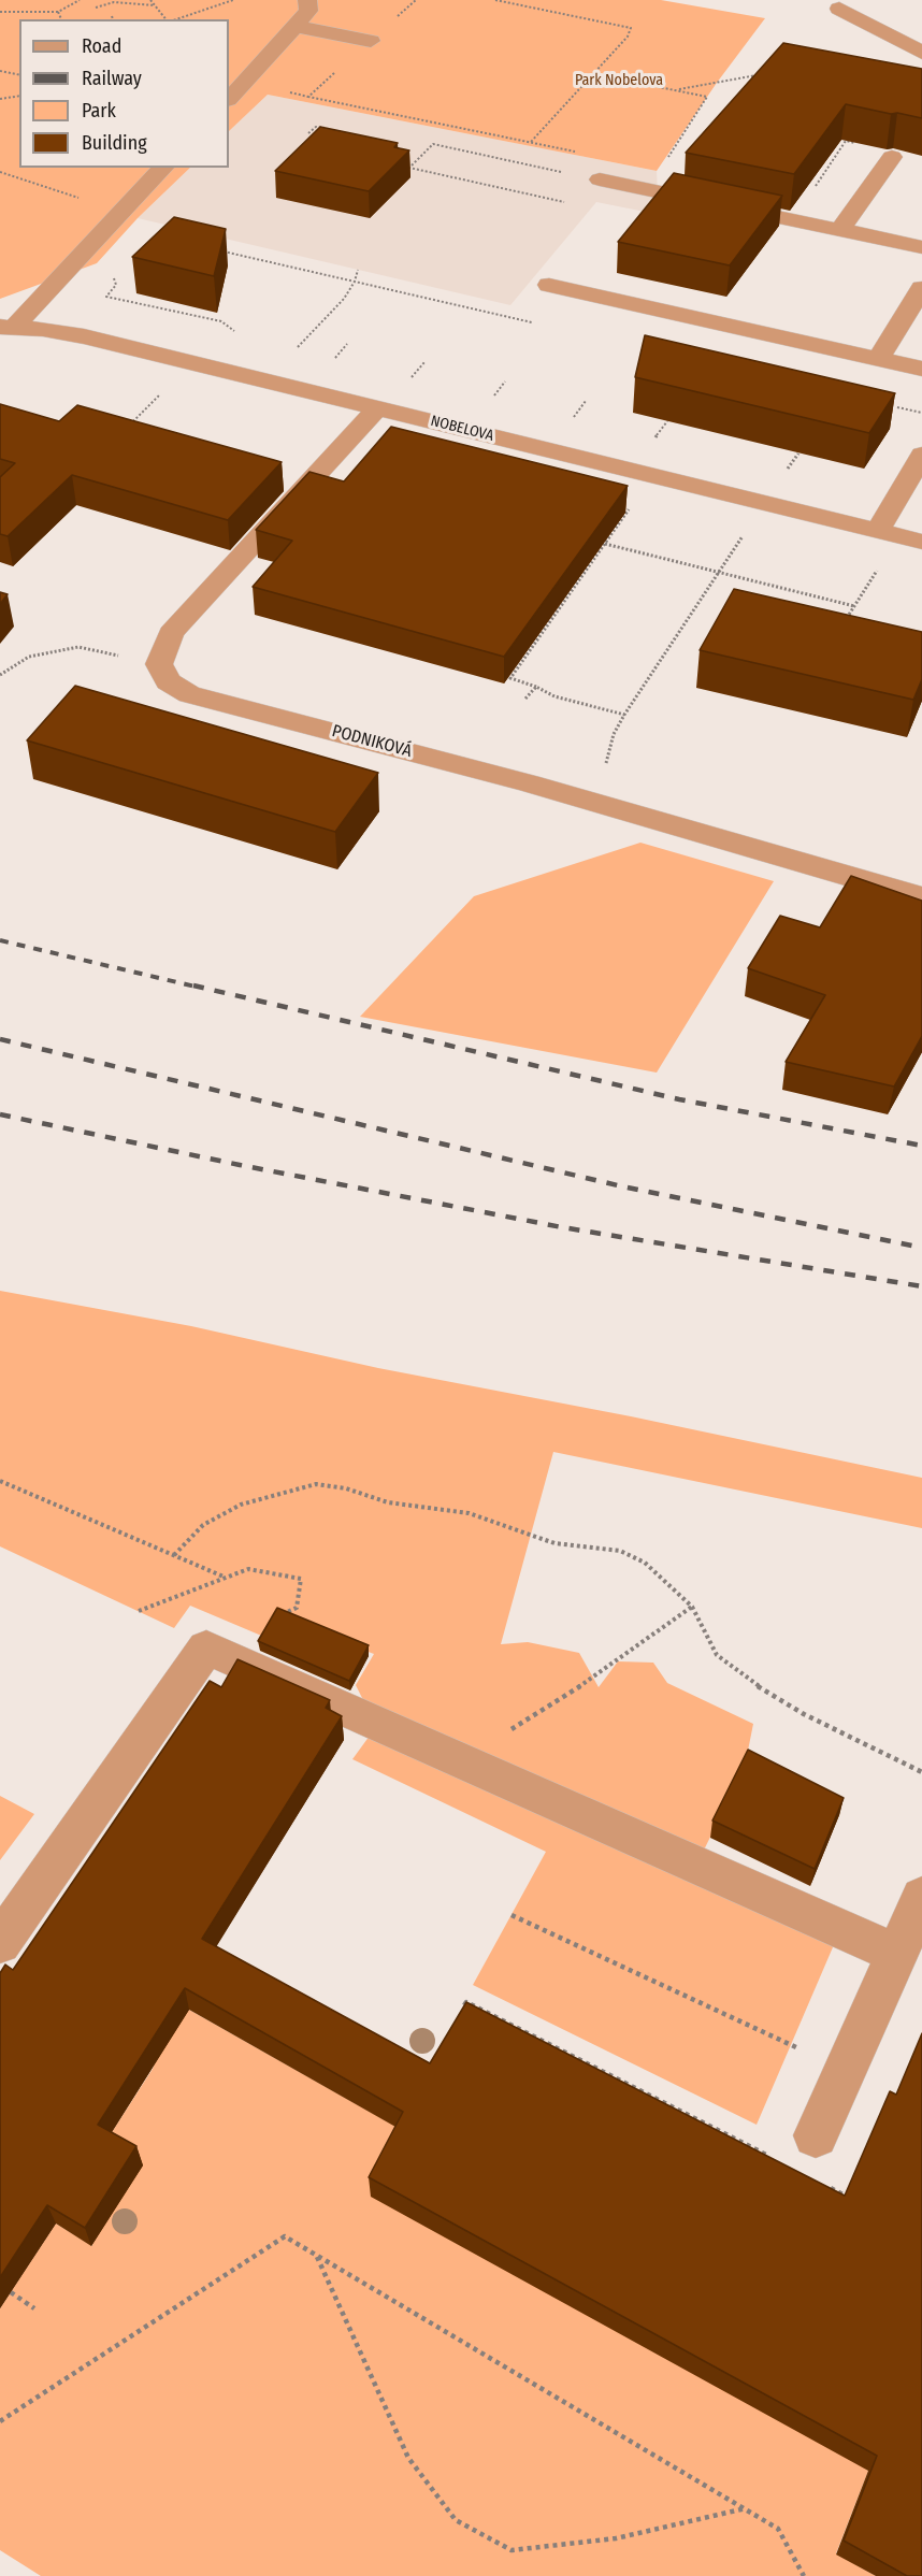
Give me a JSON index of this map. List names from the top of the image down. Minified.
{"streets":{"street":["NOBELOVA","PODNIKOVÁ"]},"parks":["Park Nobelova"],"legend":["Road","Railway","Park","Building"]}
